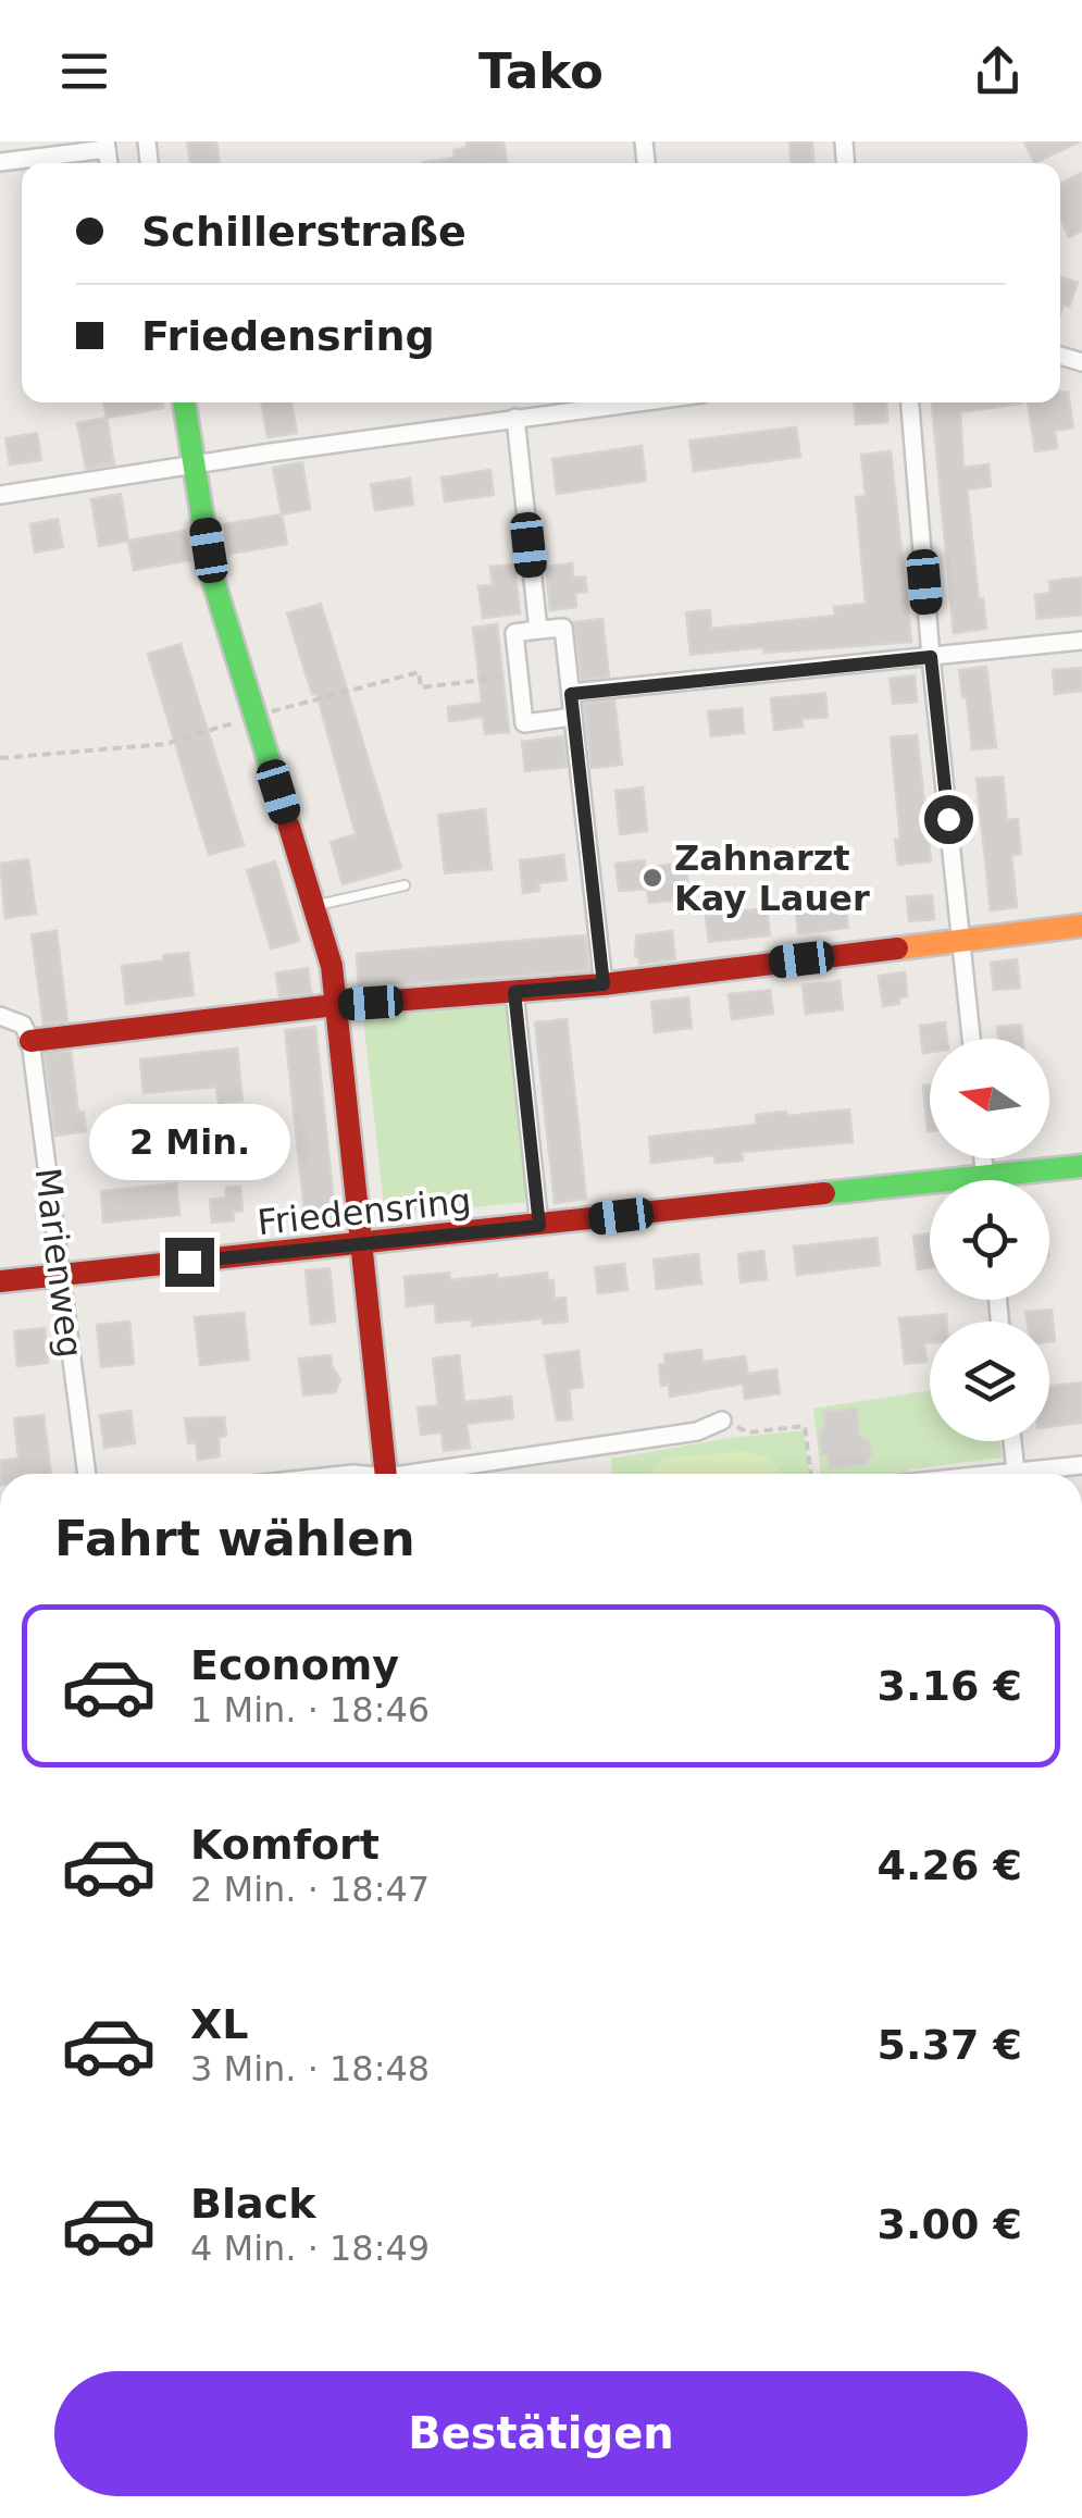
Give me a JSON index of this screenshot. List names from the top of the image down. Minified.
{"streets":{"street":["Friedensring","Marienweg"]},"crossings":[["Friedensring","Marienweg"]],"places":["Zahnarzt Kay Lauer"],"north":"left","page":{"header":"Tako","banner":["Schillerstraße","Friedensring"],"bubble":"2 Min.","heading":"Fahrt wählen","list":[{"name":"Economy","note":"1 Min. · 18:46","value":"3.16 €"},{"name":"Komfort","note":"2 Min. · 18:47","value":"4.26 €"},{"name":"XL","note":"3 Min. · 18:48","value":"5.37 €"},{"name":"Black","note":"4 Min. · 18:49","value":"3.00 €"}],"buttons":"Bestätigen"}}
